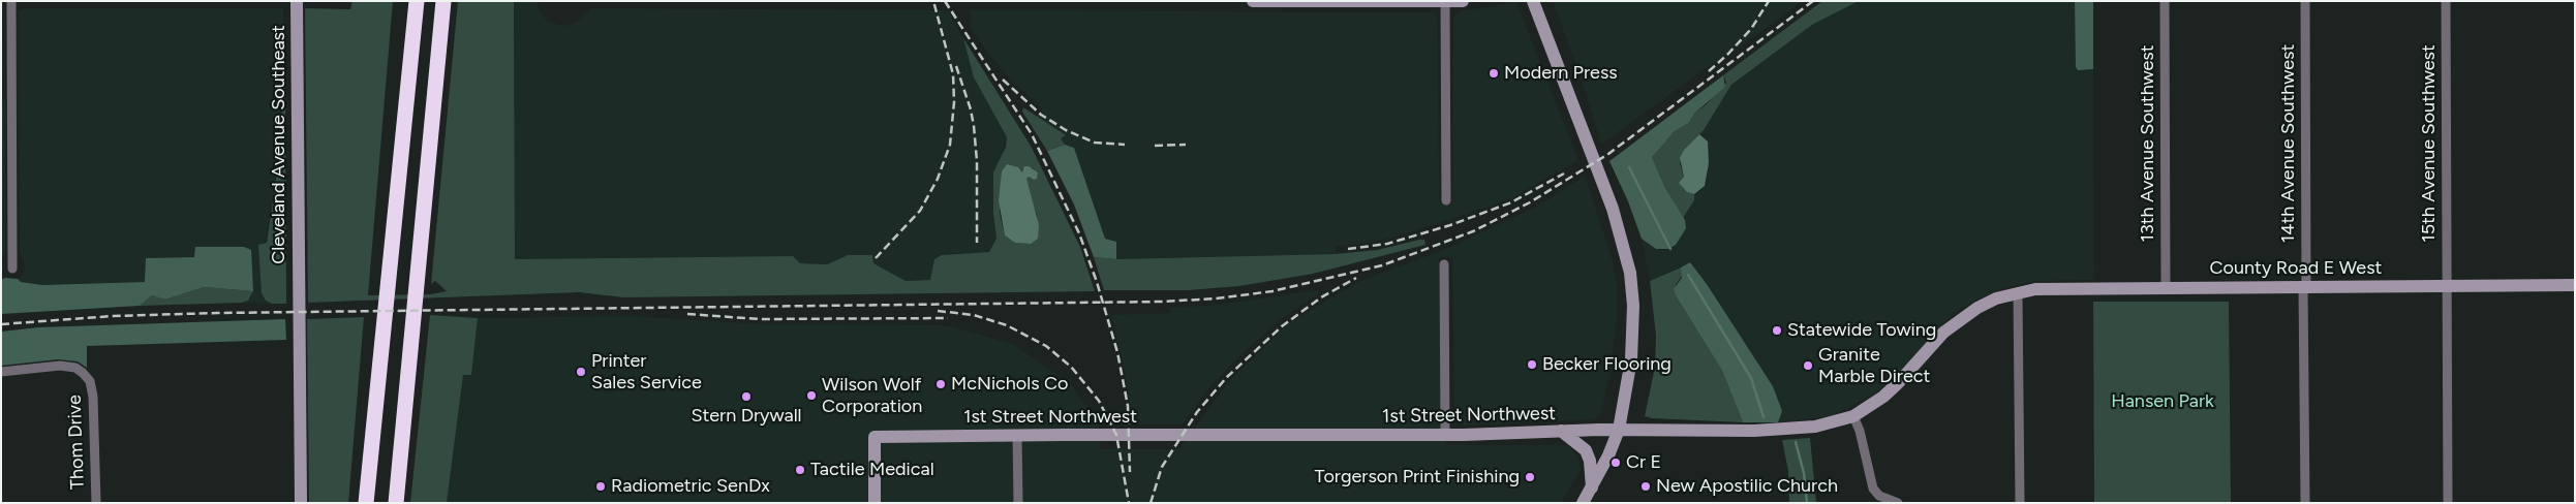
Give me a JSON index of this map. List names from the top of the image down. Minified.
{"streets":{"street":["13th Avenue Southwest","14th Avenue Southwest","15th Avenue Southwest","Cleveland Avenue Southeast","County Road E West","1st Street Northwest","Thom Drive"]},"crossings":[["13th Avenue Southwest","County Road E West"],["14th Avenue Southwest","County Road E West"],["15th Avenue Southwest","County Road E West"],["County Road E West","1st Street Northwest"]],"parks":["Hansen Park"],"places":["Modern Press","Statewide Towing","Becker Flooring","Granite Marble Direct","Printer Sales Service","McNichols Co","Wilson Wolf Corporation","Stern Drywall","Cr E","Tactile Medical","Torgerson Print Finishing","Radiometric SenDx","New Apostilic Church"]}
